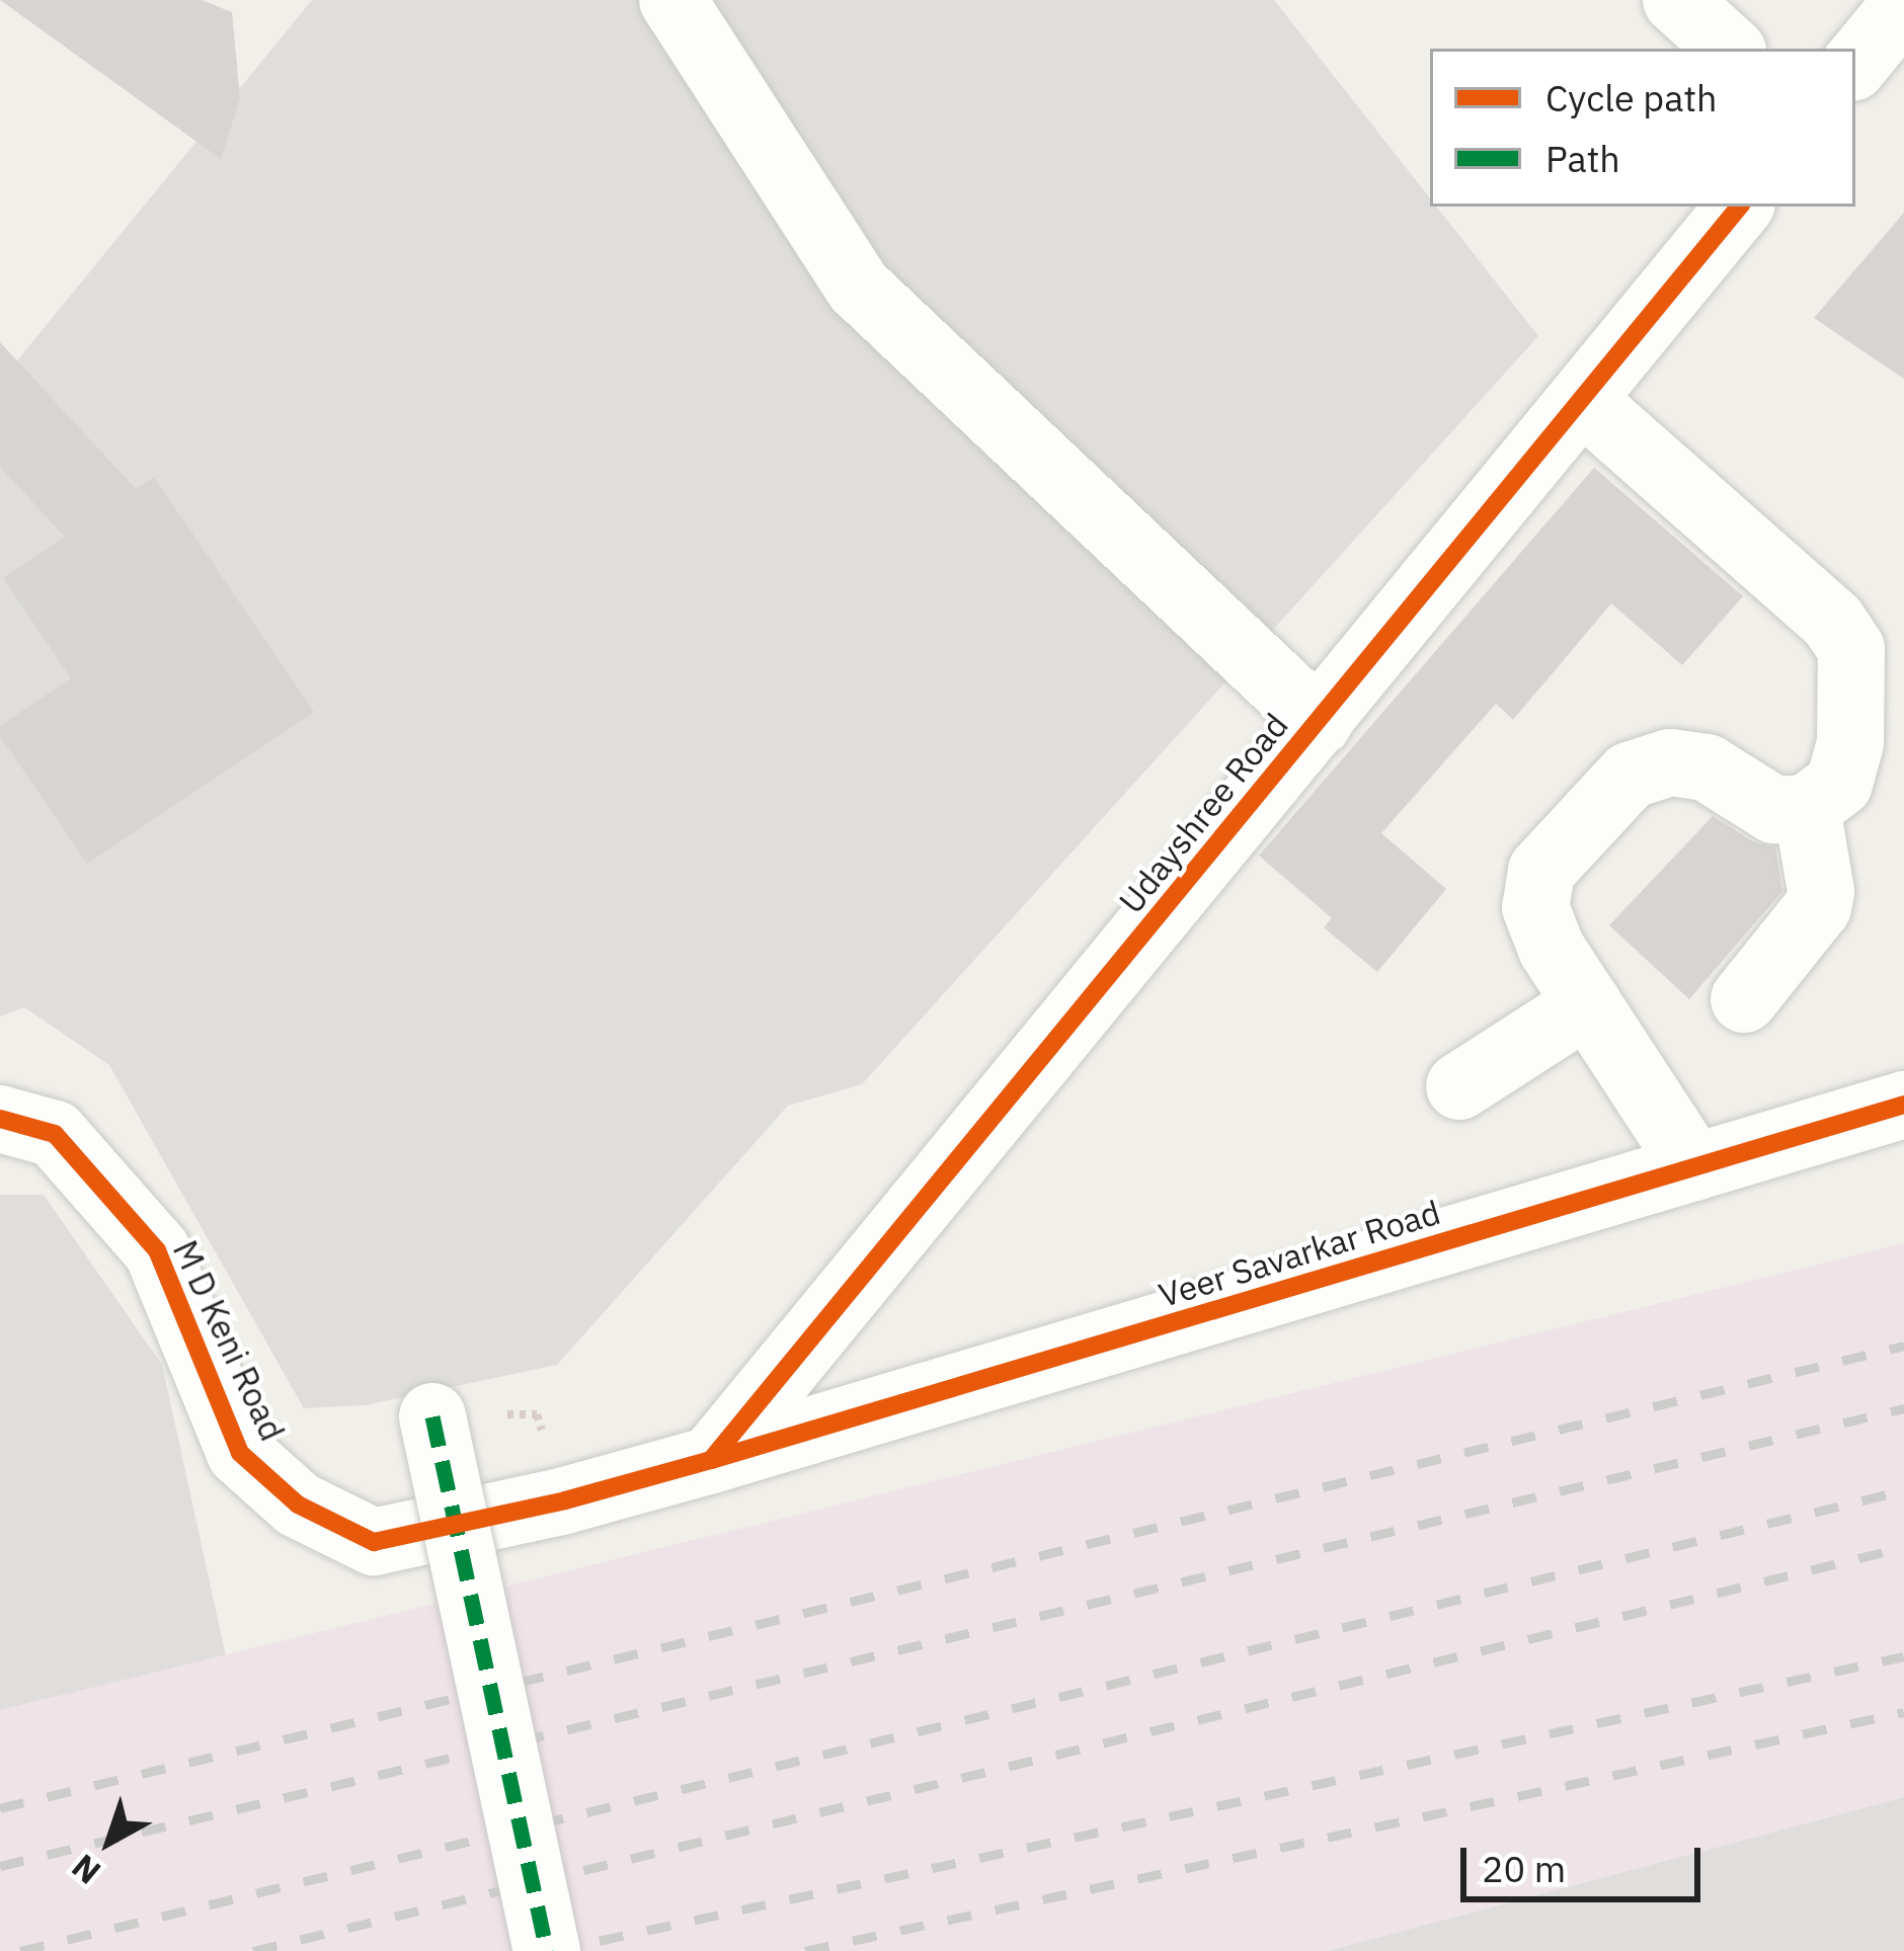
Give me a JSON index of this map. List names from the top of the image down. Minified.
{"streets":{"street":["Udayshree Road","Veer Savarkar Road","M D Keni Road"]},"crossings":[["Udayshree Road","Veer Savarkar Road"],["Udayshree Road","M D Keni Road"],["Veer Savarkar Road","M D Keni Road"]],"legend":["Cycle path","Path"],"scale_bar":"20 m","north":"bottom left"}
